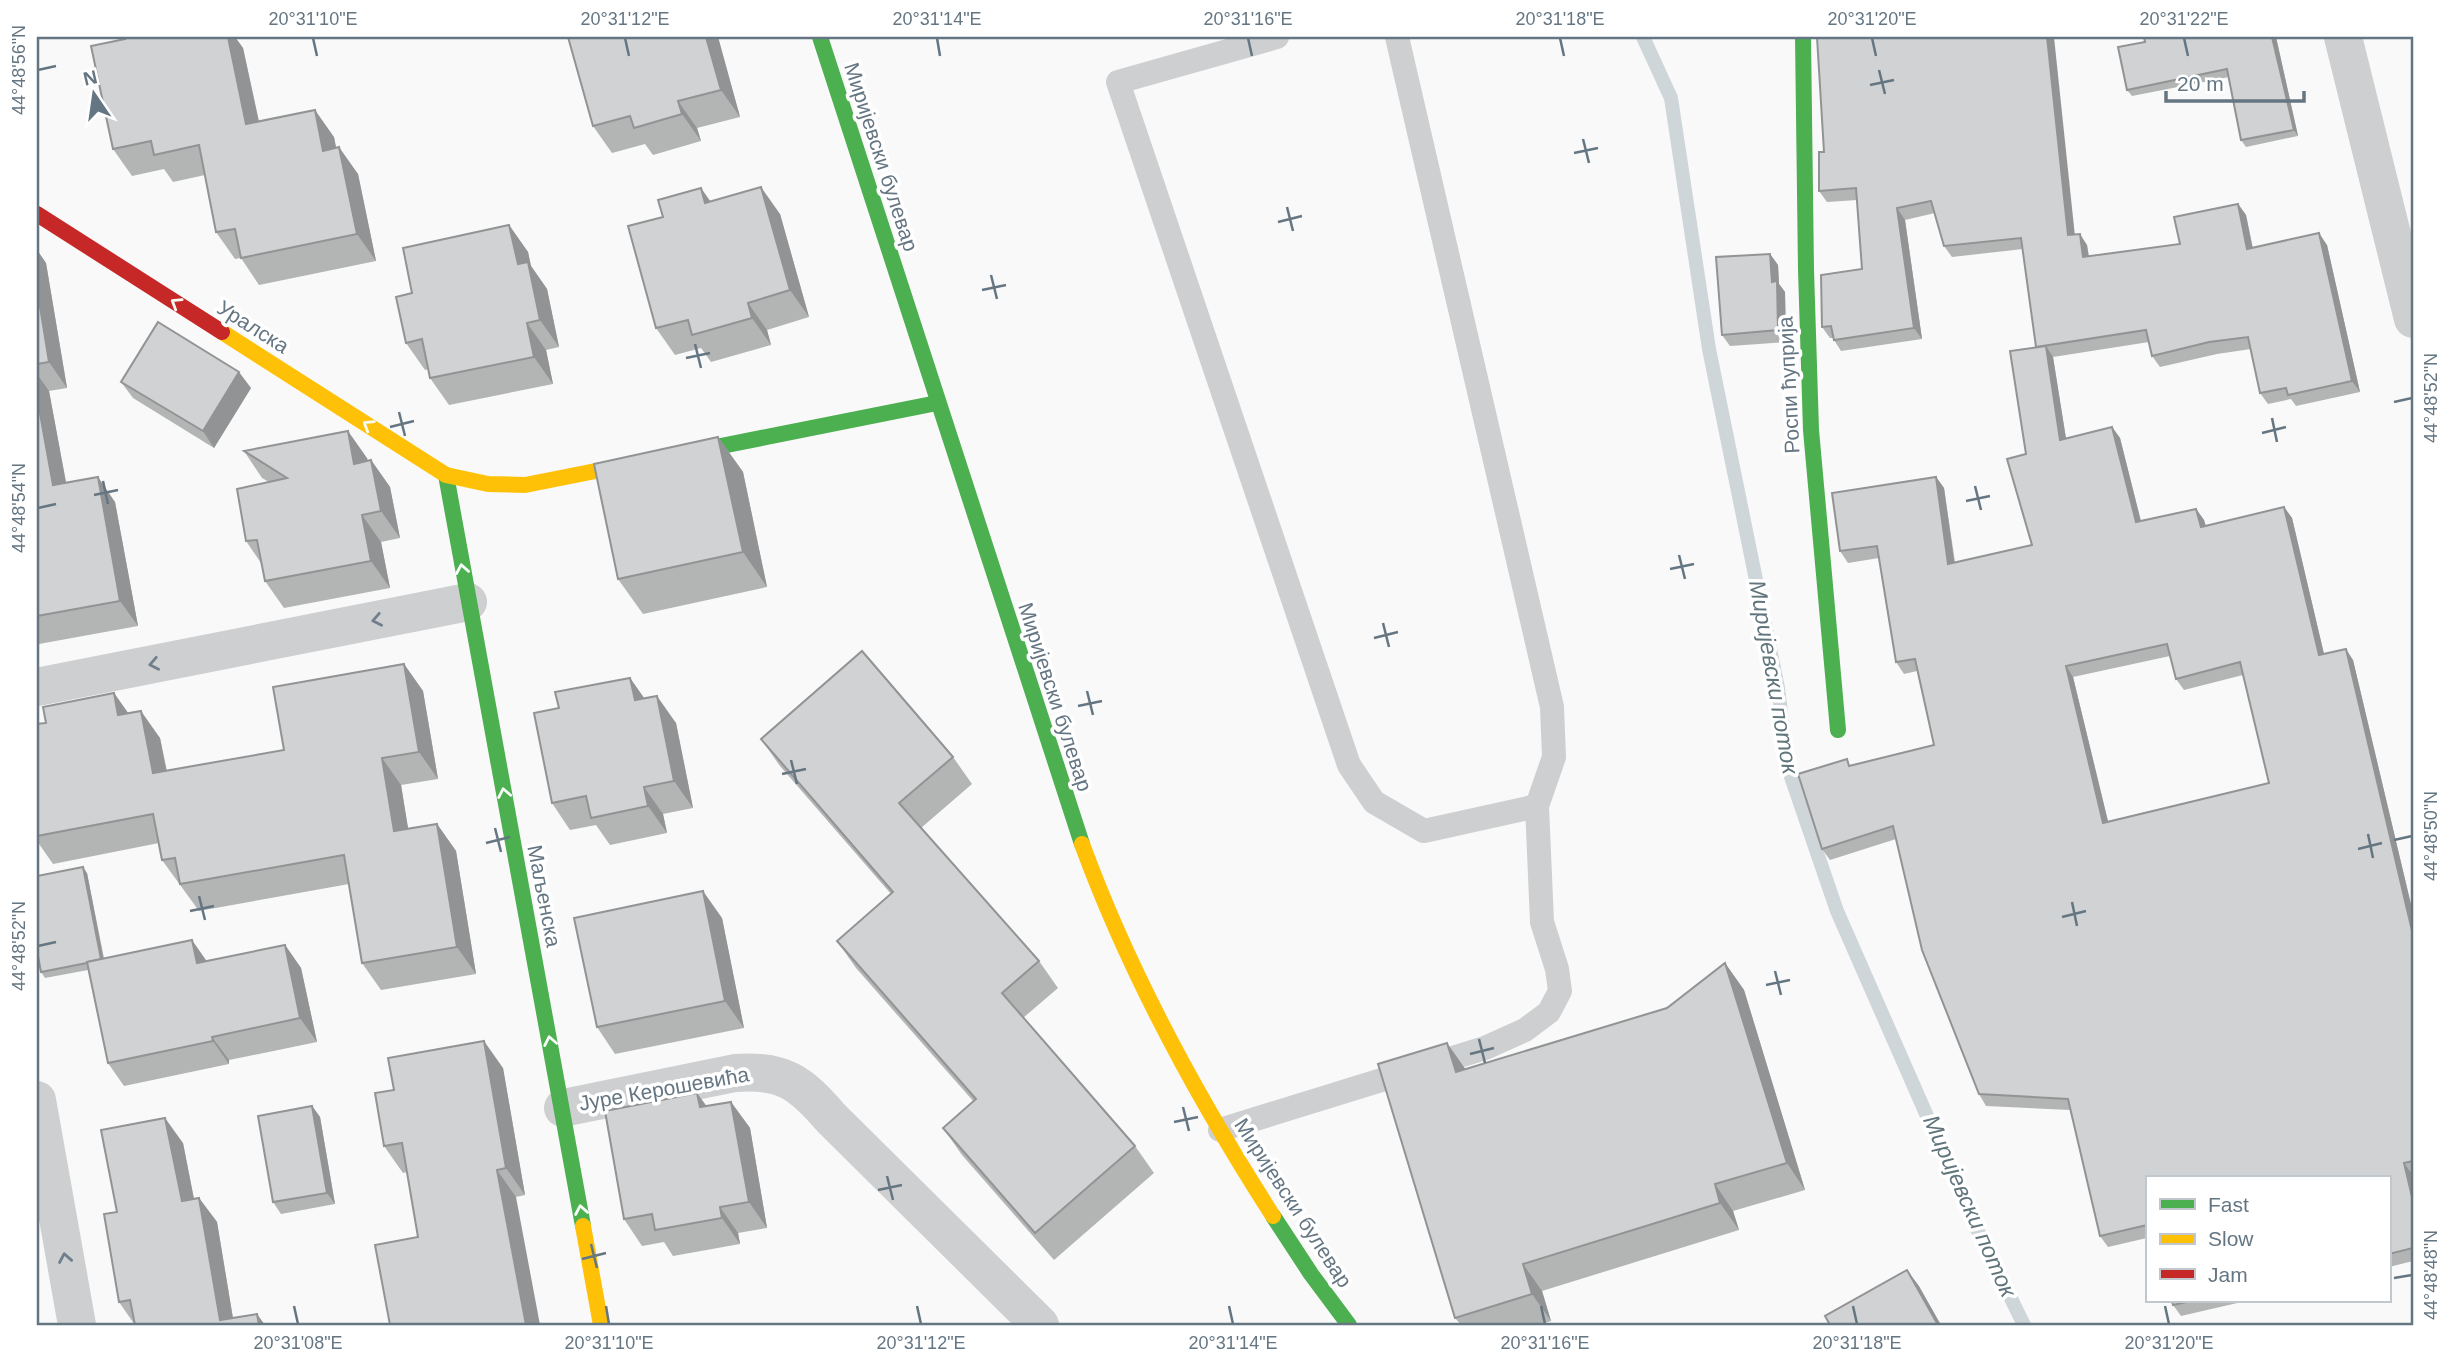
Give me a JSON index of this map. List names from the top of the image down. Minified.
{"streets":{"street":["Миријевски булевар","Уралска","Роспи ћуприја","Маљенска","Јуре Керошевића"]},"crossings":[["Уралска","Маљенска"],["Маљенска","Јуре Керошевића"]],"one_way":["Уралска","Маљенска"],"water":["Миријевски поток"],"legend":["Fast","Slow","Jam"],"scale_bar":"20 m","north":"top","coordinates":["20°31'10\"E","20°31'12\"E","20°31'14\"E","20°31'16\"E","20°31'18\"E","20°31'20\"E","20°31'22\"E","44°48'56\"N","44°48'52\"N","44°48'54\"N","44°48'50\"N","44°48'48\"N","20°31'08\"E"]}
